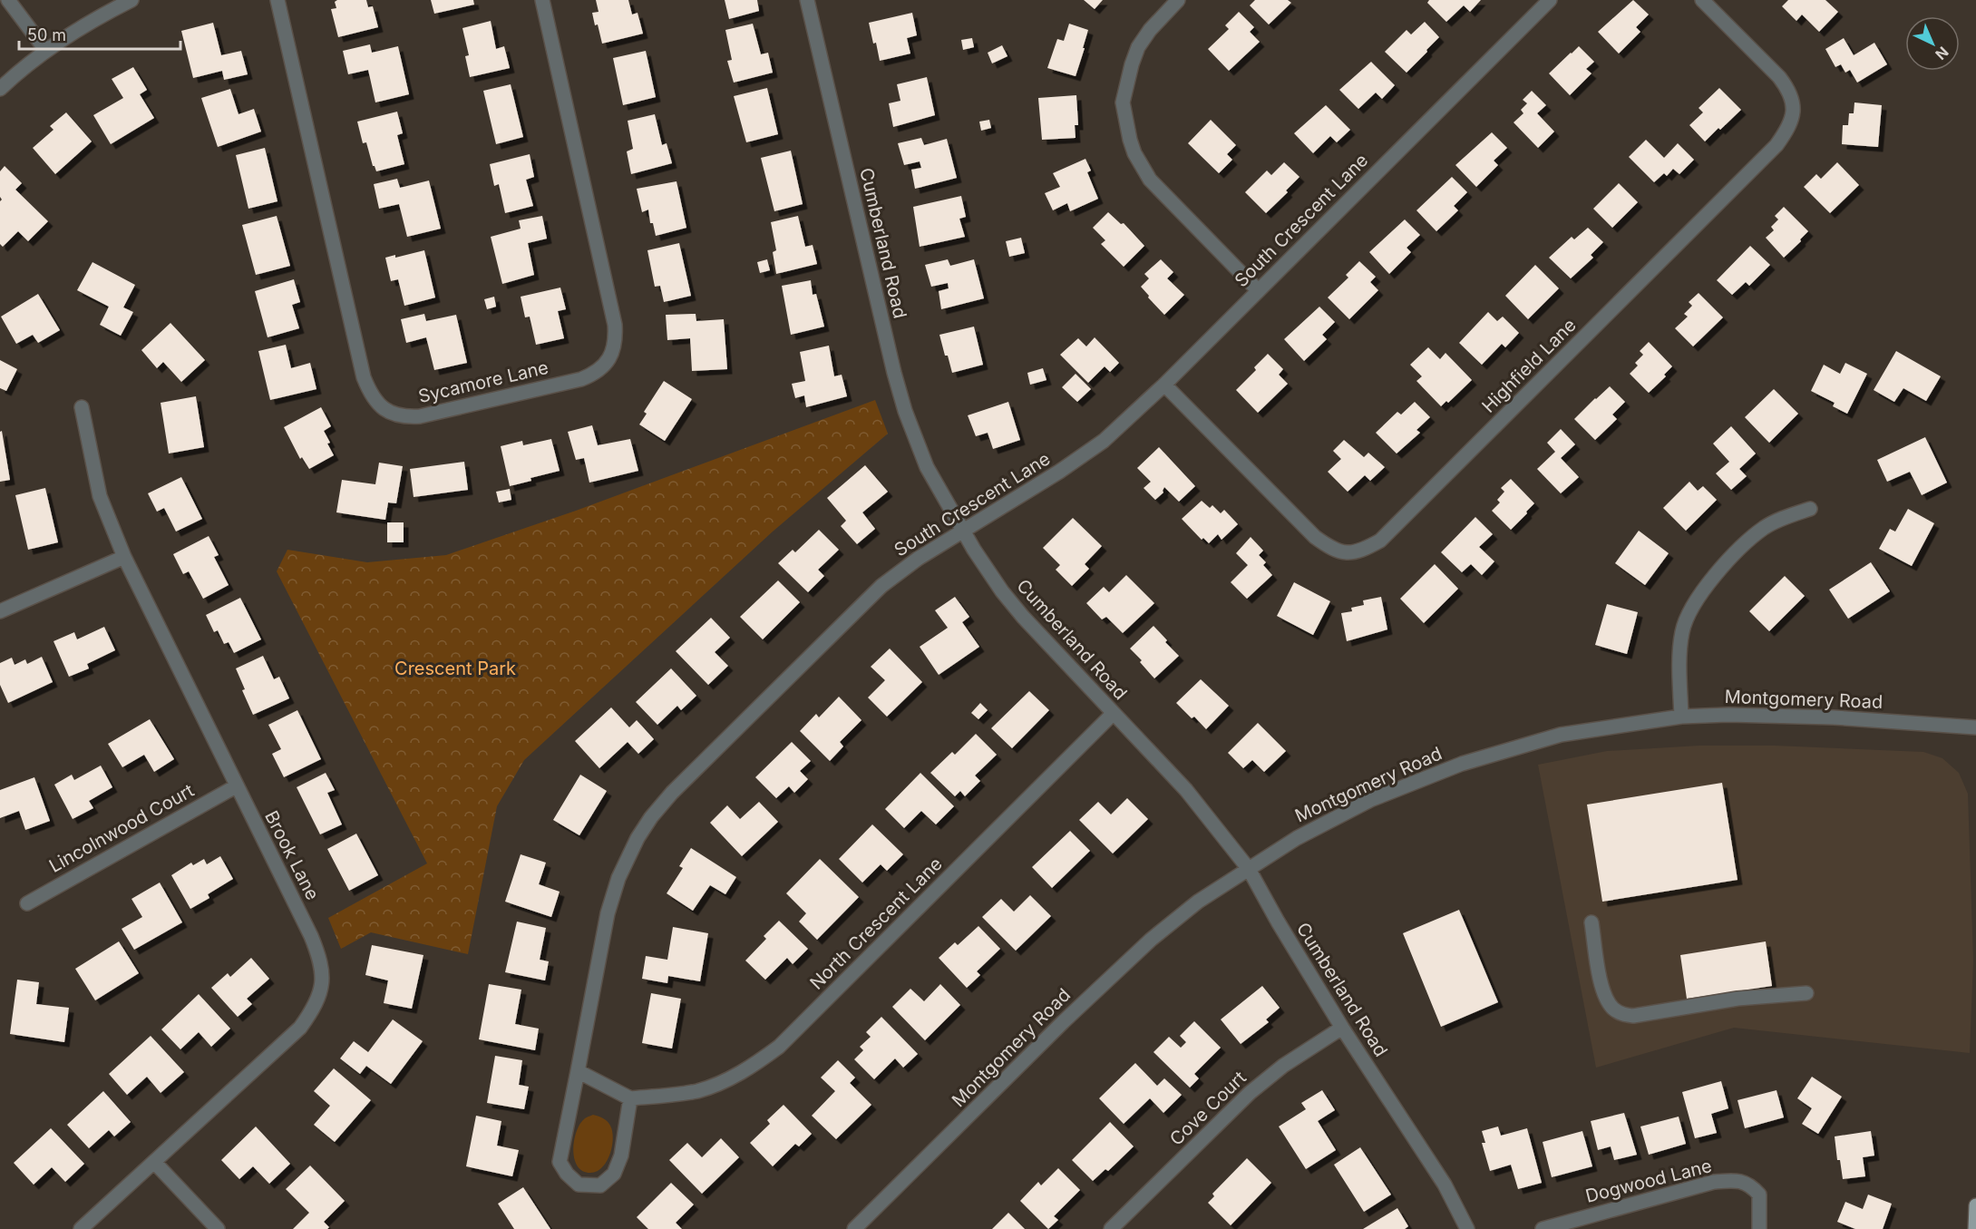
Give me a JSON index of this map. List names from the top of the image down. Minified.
{"streets":{"street":["South Crescent Lane","Cumberland Road","Highfield Lane","Sycamore Lane","Montgomery Road","Lincolnwood Court","Brook Lane","North Crescent Lane","Cove Court","Dogwood Lane"]},"crossings":[["South Crescent Lane","Cumberland Road"],["South Crescent Lane","Highfield Lane"],["South Crescent Lane","North Crescent Lane"],["Cumberland Road","Montgomery Road"],["Cumberland Road","North Crescent Lane"],["Cumberland Road","Cove Court"],["Lincolnwood Court","Brook Lane"]],"parks":["Crescent Park"],"scale_bar":"50 m","north":"bottom right"}
